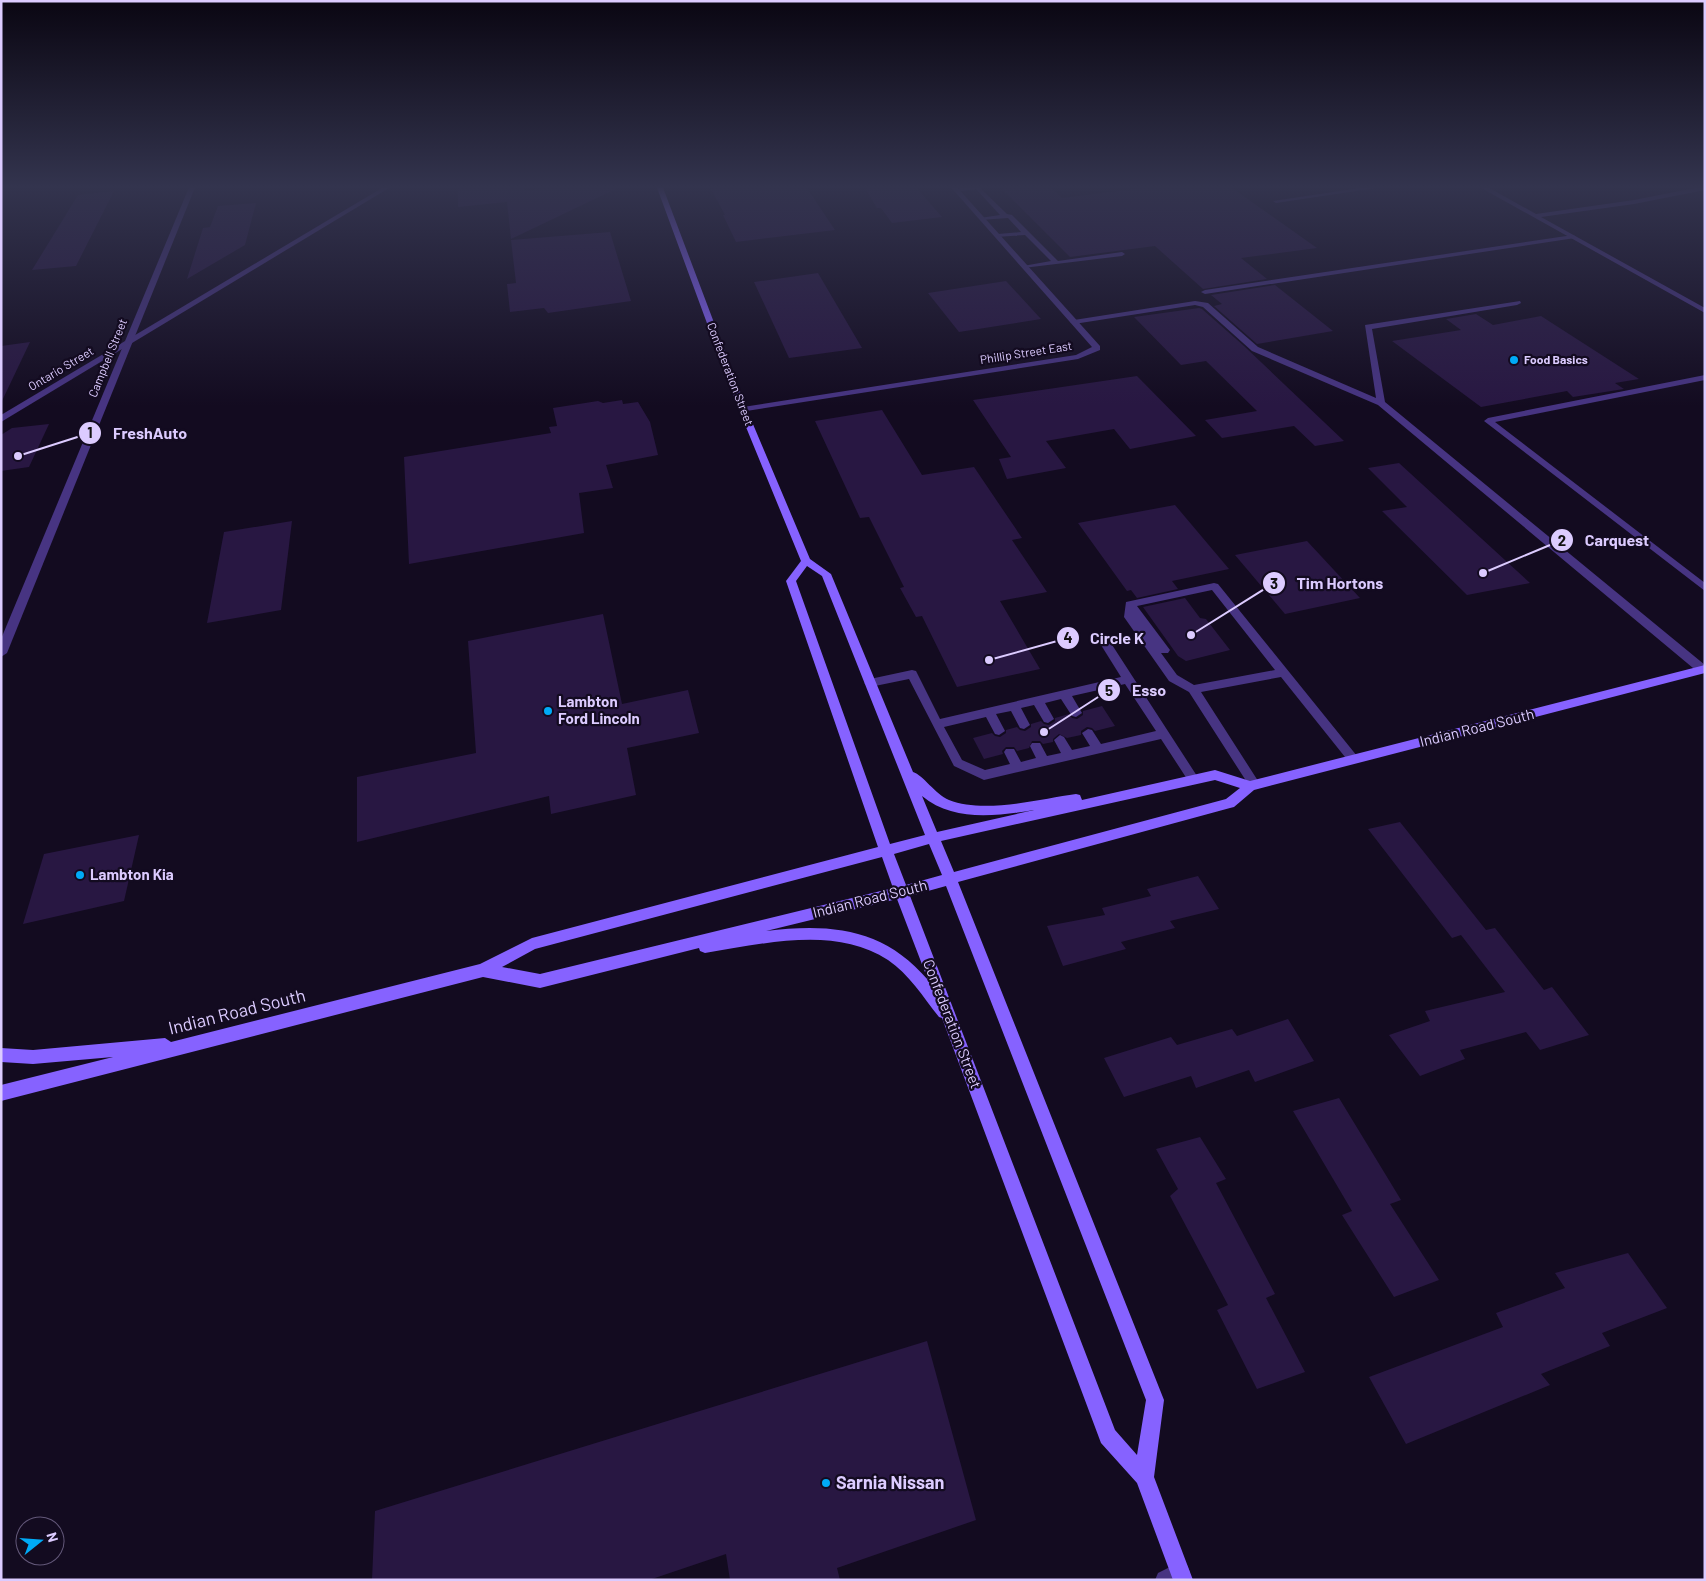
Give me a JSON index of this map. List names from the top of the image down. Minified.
{"streets":{"main road":["Confederation Street","Indian Road South"],"street":["Phillip Street East","Campbell Street","Ontario Street"]},"crossings":[["Phillip Street East","Confederation Street"],["Campbell Street","Ontario Street"],["Confederation Street","Indian Road South"]],"places":["Food Basics","FreshAuto","Carquest","Tim Hortons","Circle K","Lambton Ford Lincoln","Esso","Lambton Kia","Sarnia Nissan"],"north":"right"}
